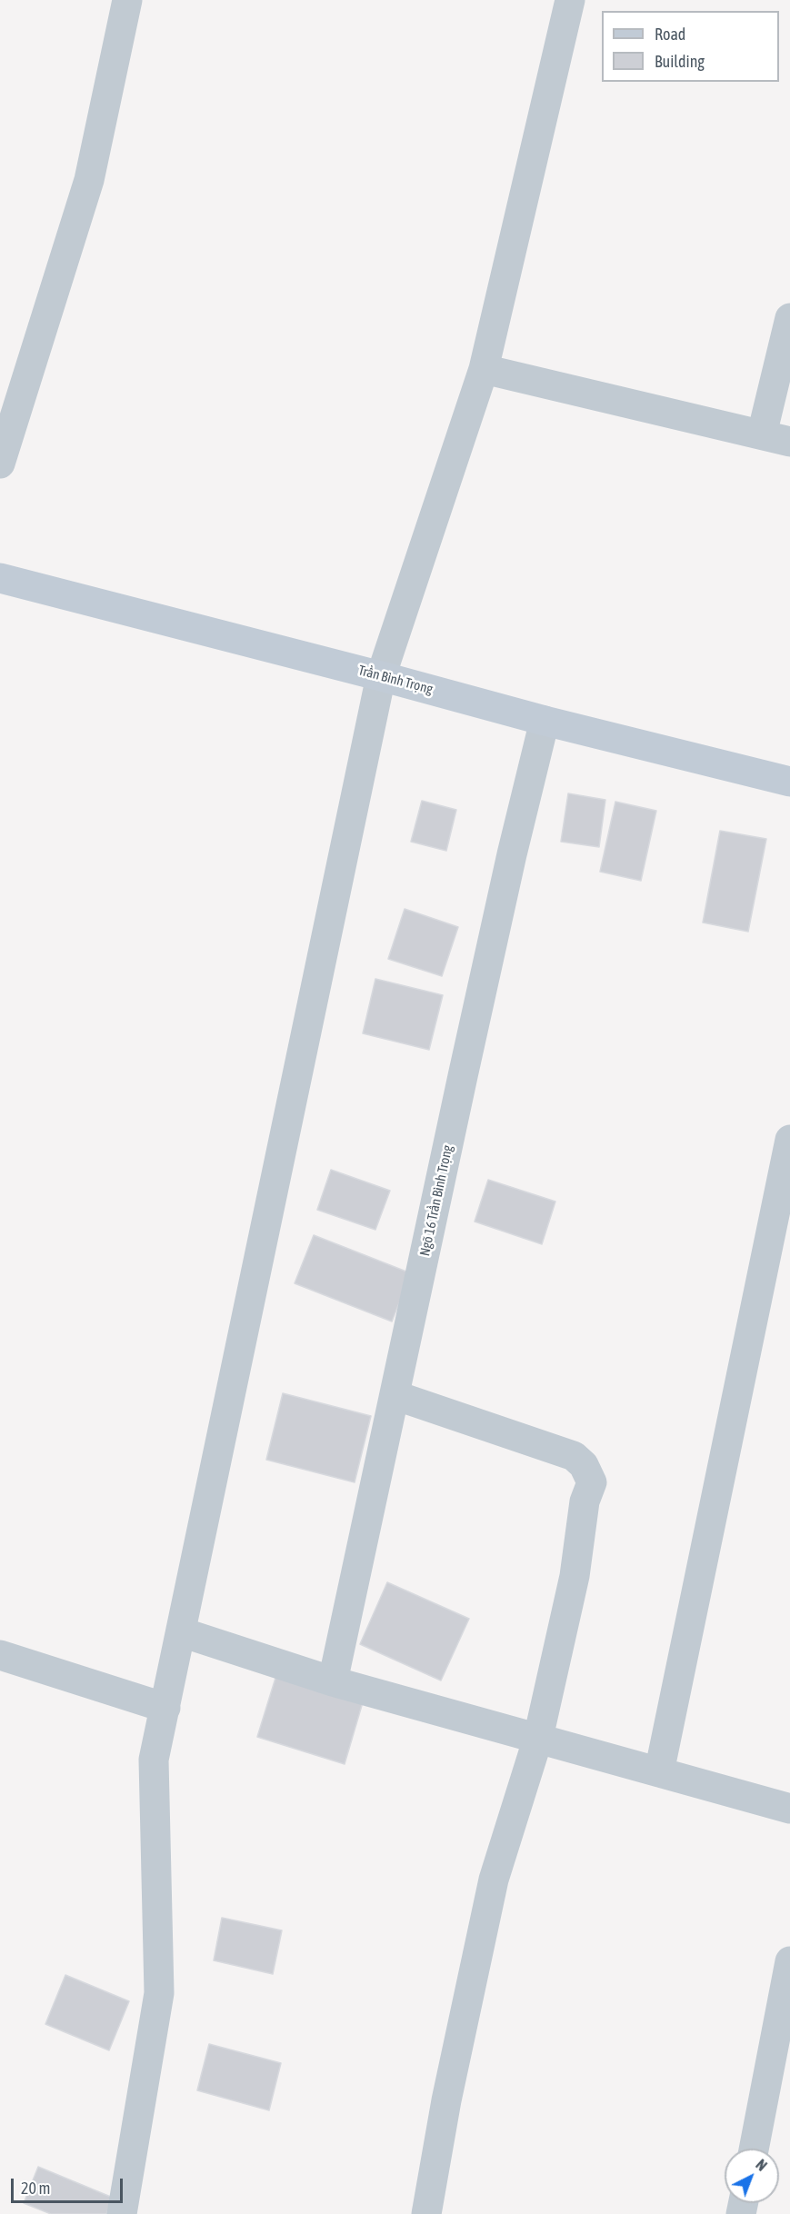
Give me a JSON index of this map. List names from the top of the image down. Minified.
{"streets":{"street":["Trần Bình Trọng","Ngõ 16 Trần Bình Trọng"]},"crossings":[["Trần Bình Trọng","Ngõ 16 Trần Bình Trọng"]],"legend":["Road","Building"],"scale_bar":"20 m","north":"top right"}
